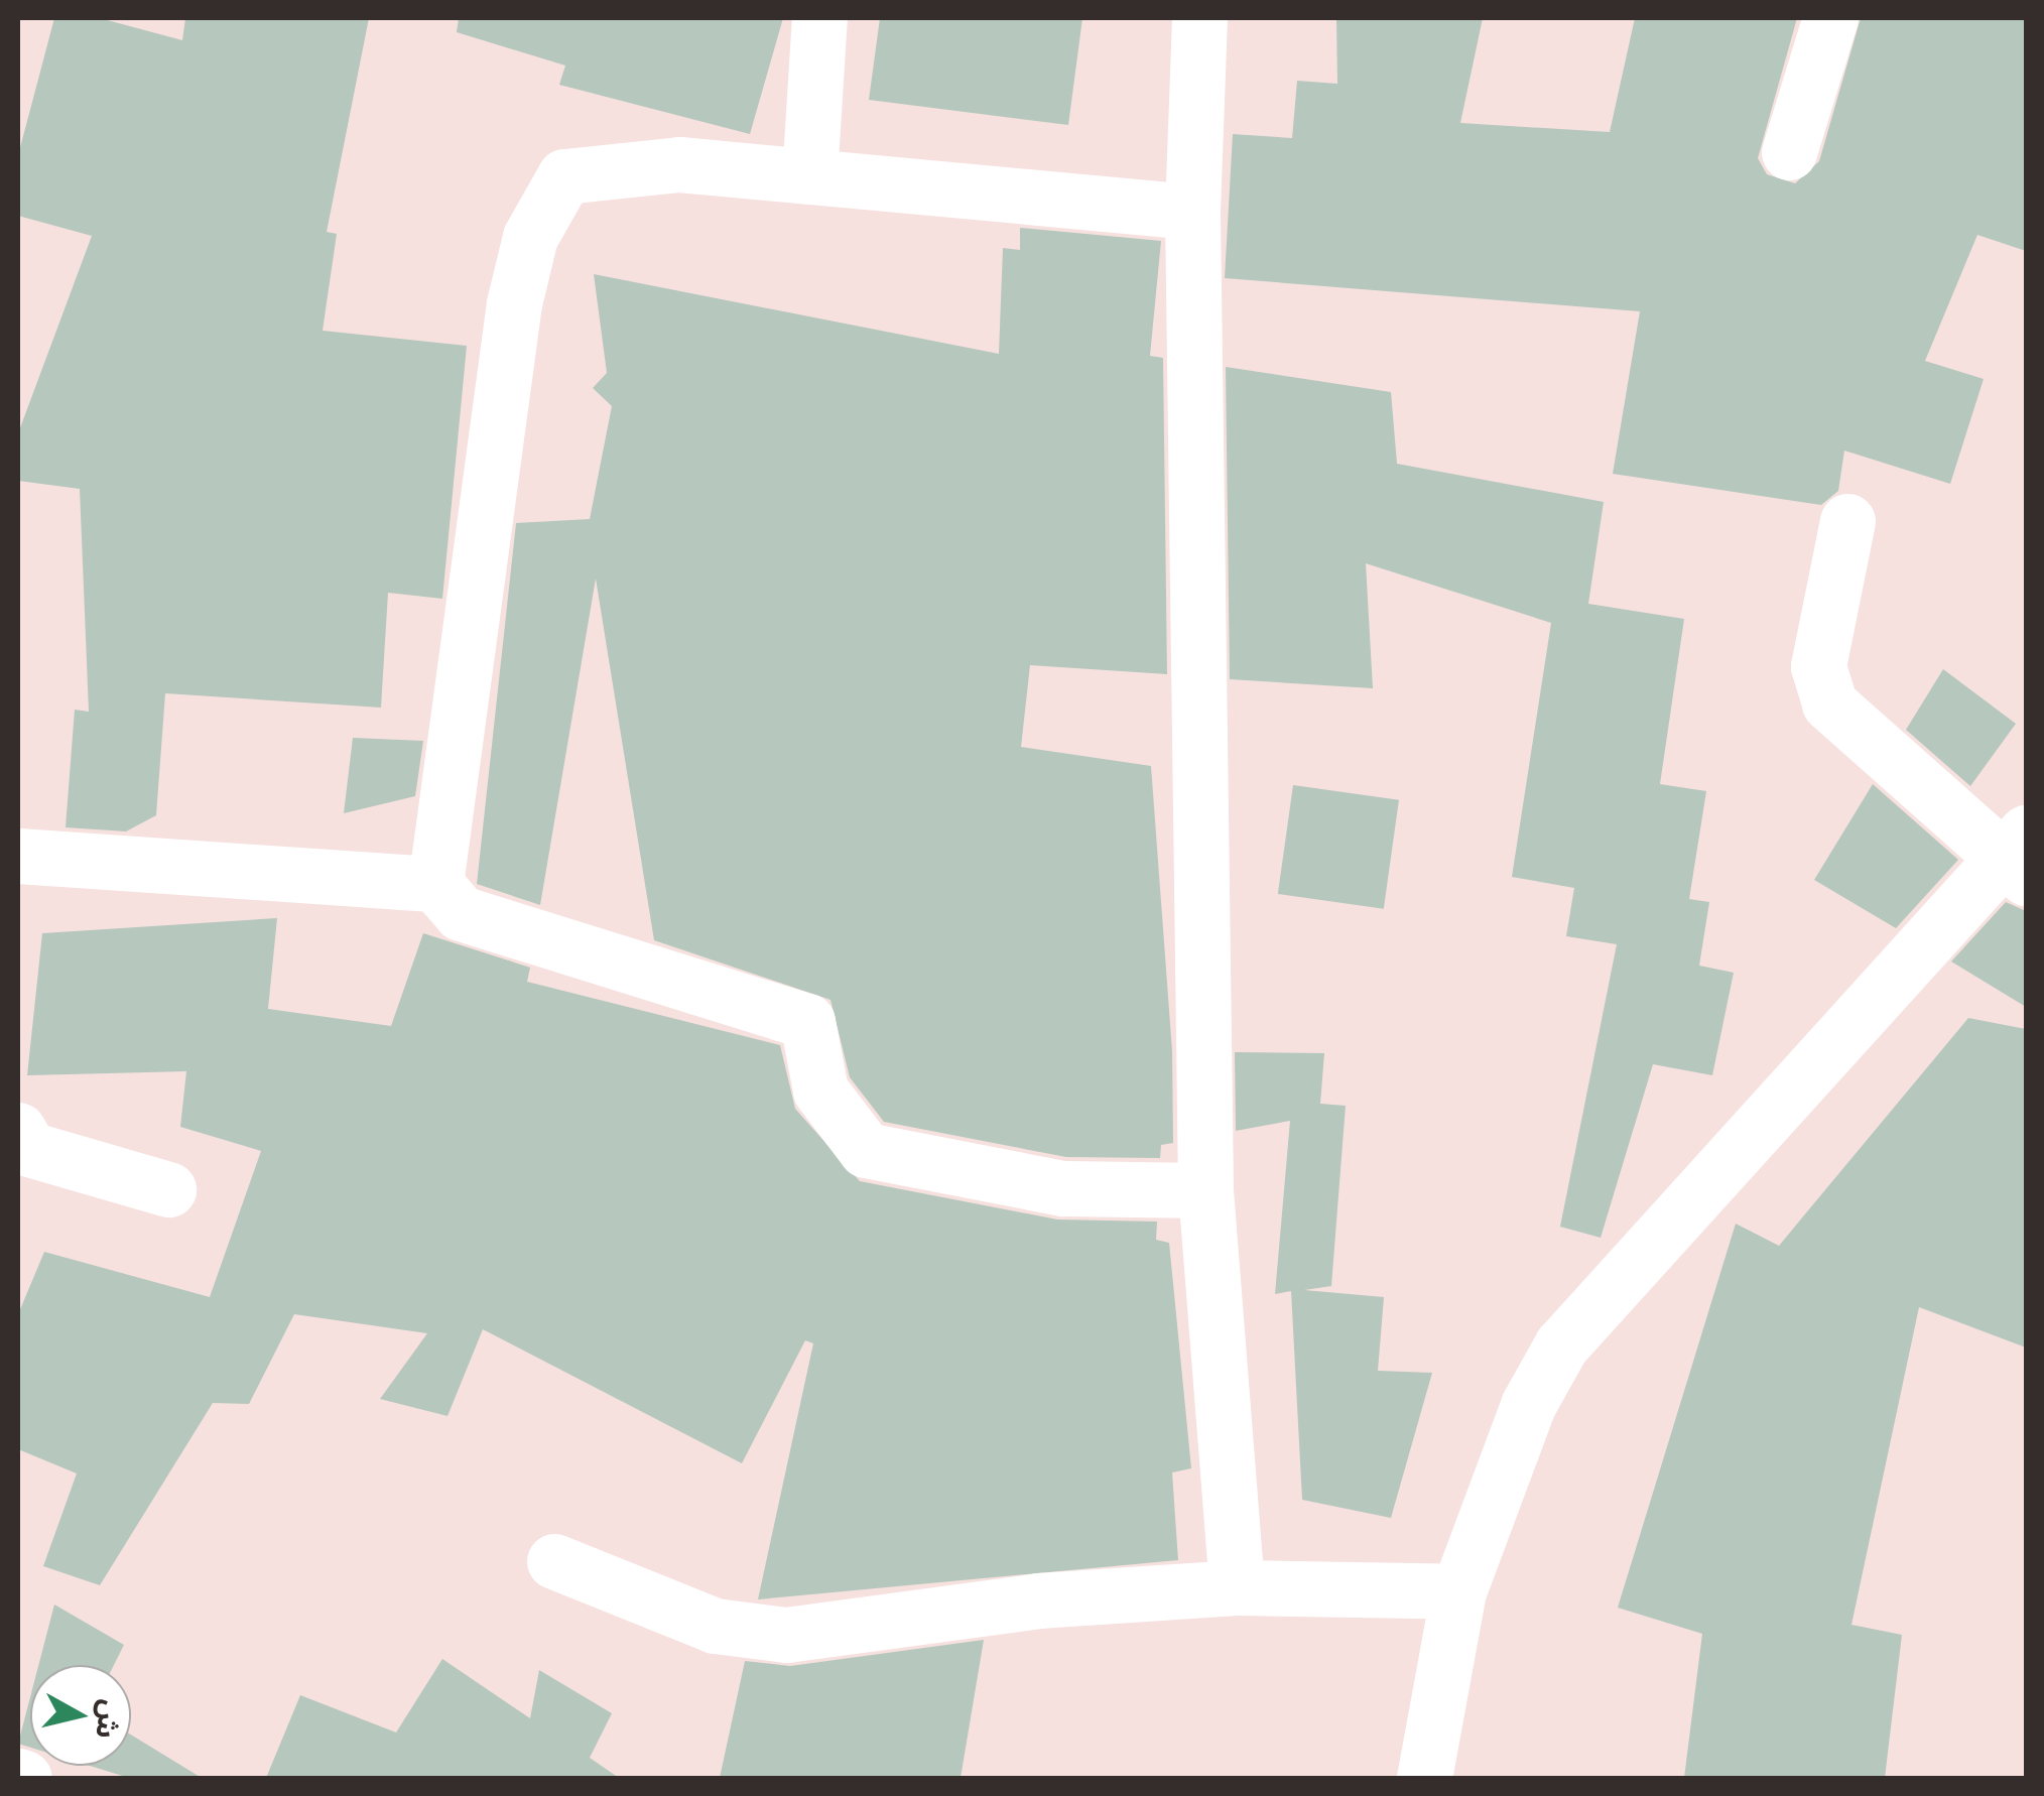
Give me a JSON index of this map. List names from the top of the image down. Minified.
{"north":"right"}
